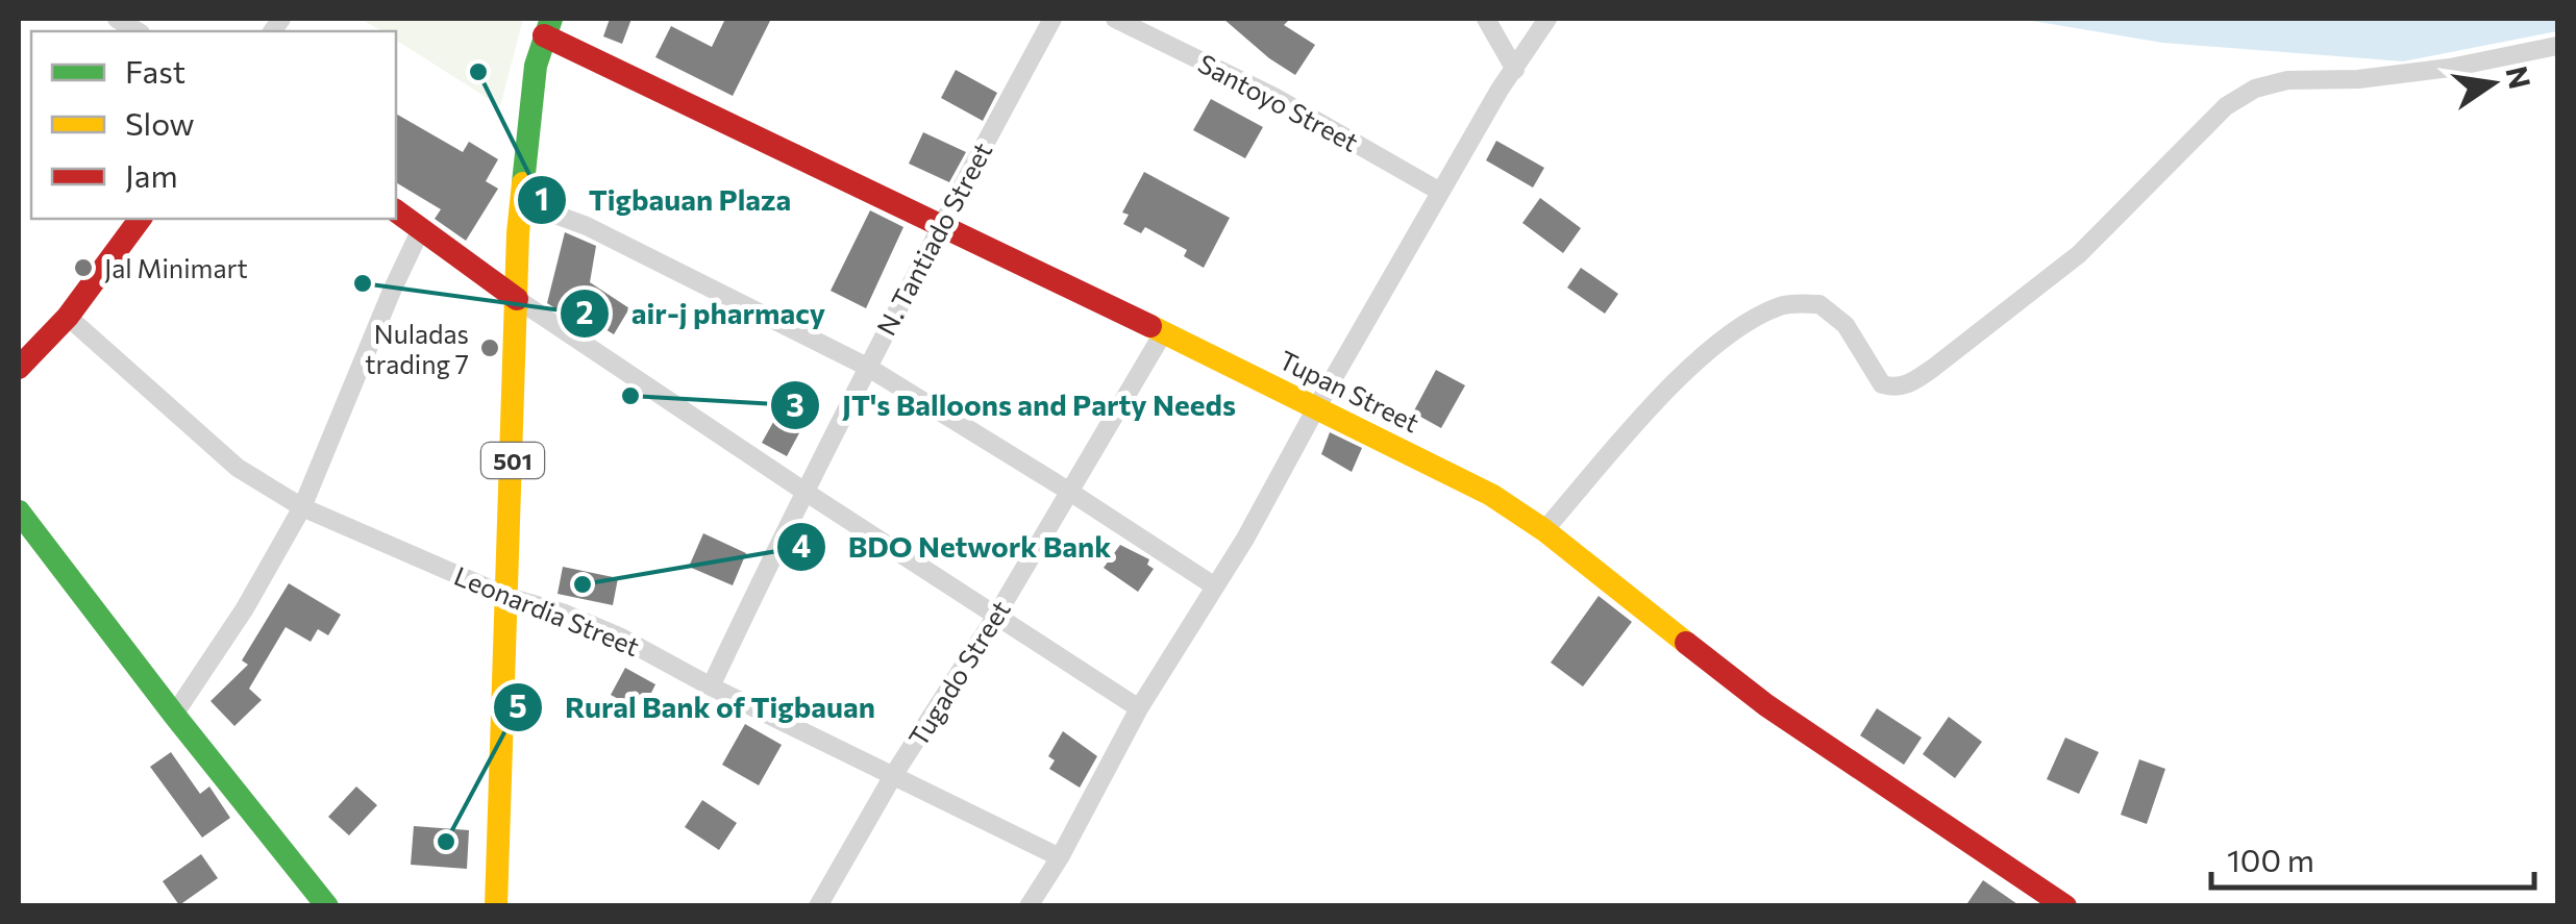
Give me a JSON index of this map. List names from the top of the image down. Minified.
{"streets":{"main road":["Tupan Street","501"],"street":["Santoyo Street","N. Tantiado Street","Leonardia Street","Tugado Street"]},"crossings":[["N. Tantiado Street","Tupan Street"],["N. Tantiado Street","Leonardia Street"],["Tupan Street","501"],["Tupan Street","Tugado Street"],["501","Leonardia Street"],["Leonardia Street","Tugado Street"]],"places":["Tigbauan Plaza","Jal Minimart","air-j pharmacy","Nuladas trading 7","JT's Balloons and Party Needs","BDO Network Bank","Rural Bank of Tigbauan"],"legend":["Fast","Slow","Jam"],"scale_bar":"100 m","north":"right"}
